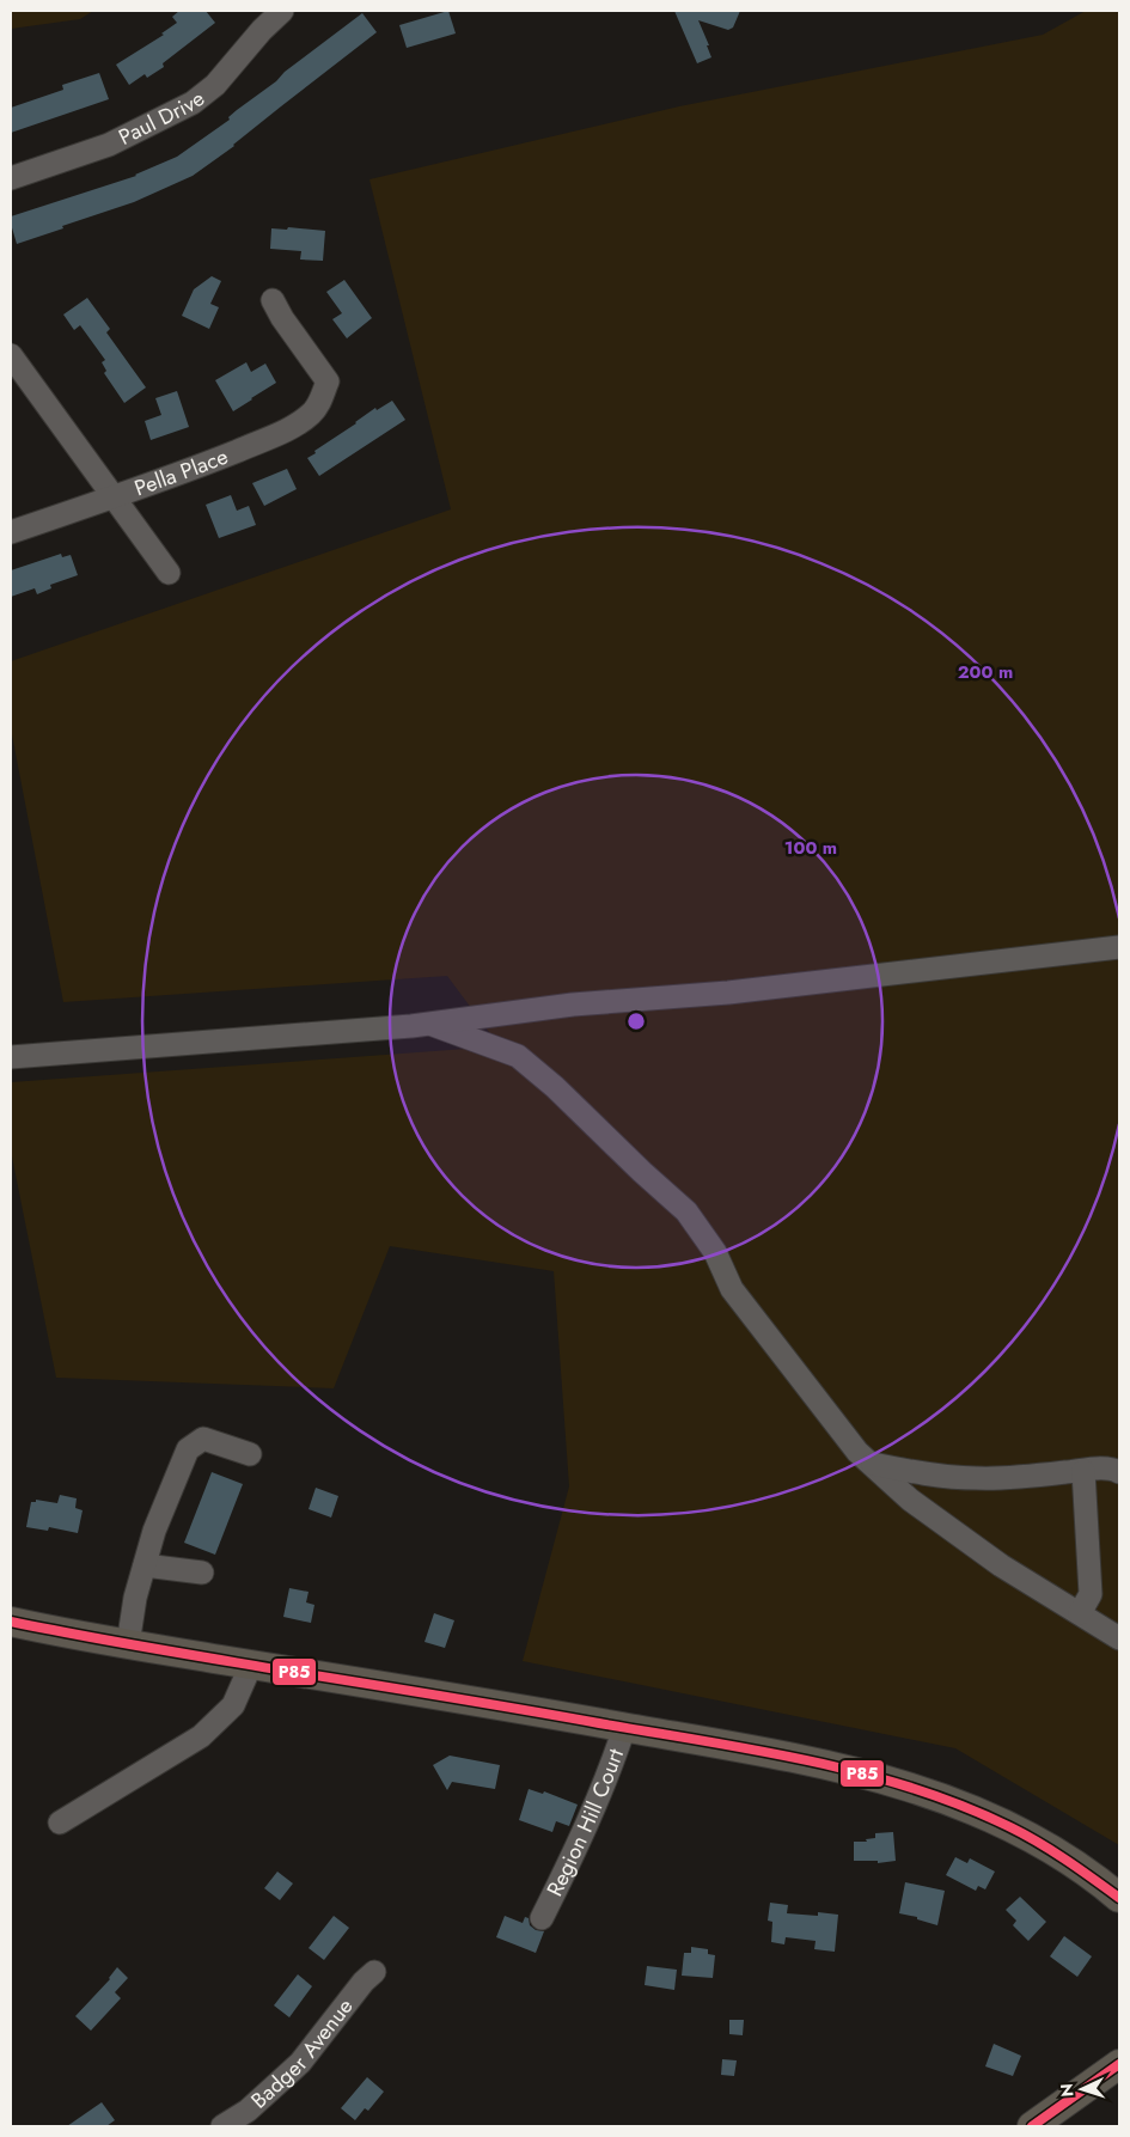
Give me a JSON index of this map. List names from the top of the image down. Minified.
{"streets":{"street":["Paul Drive","Pella Place","Region Hill Court","Badger Avenue"]},"lines":["transit line P85"],"north":"left","rings":["200 m","100 m"]}
